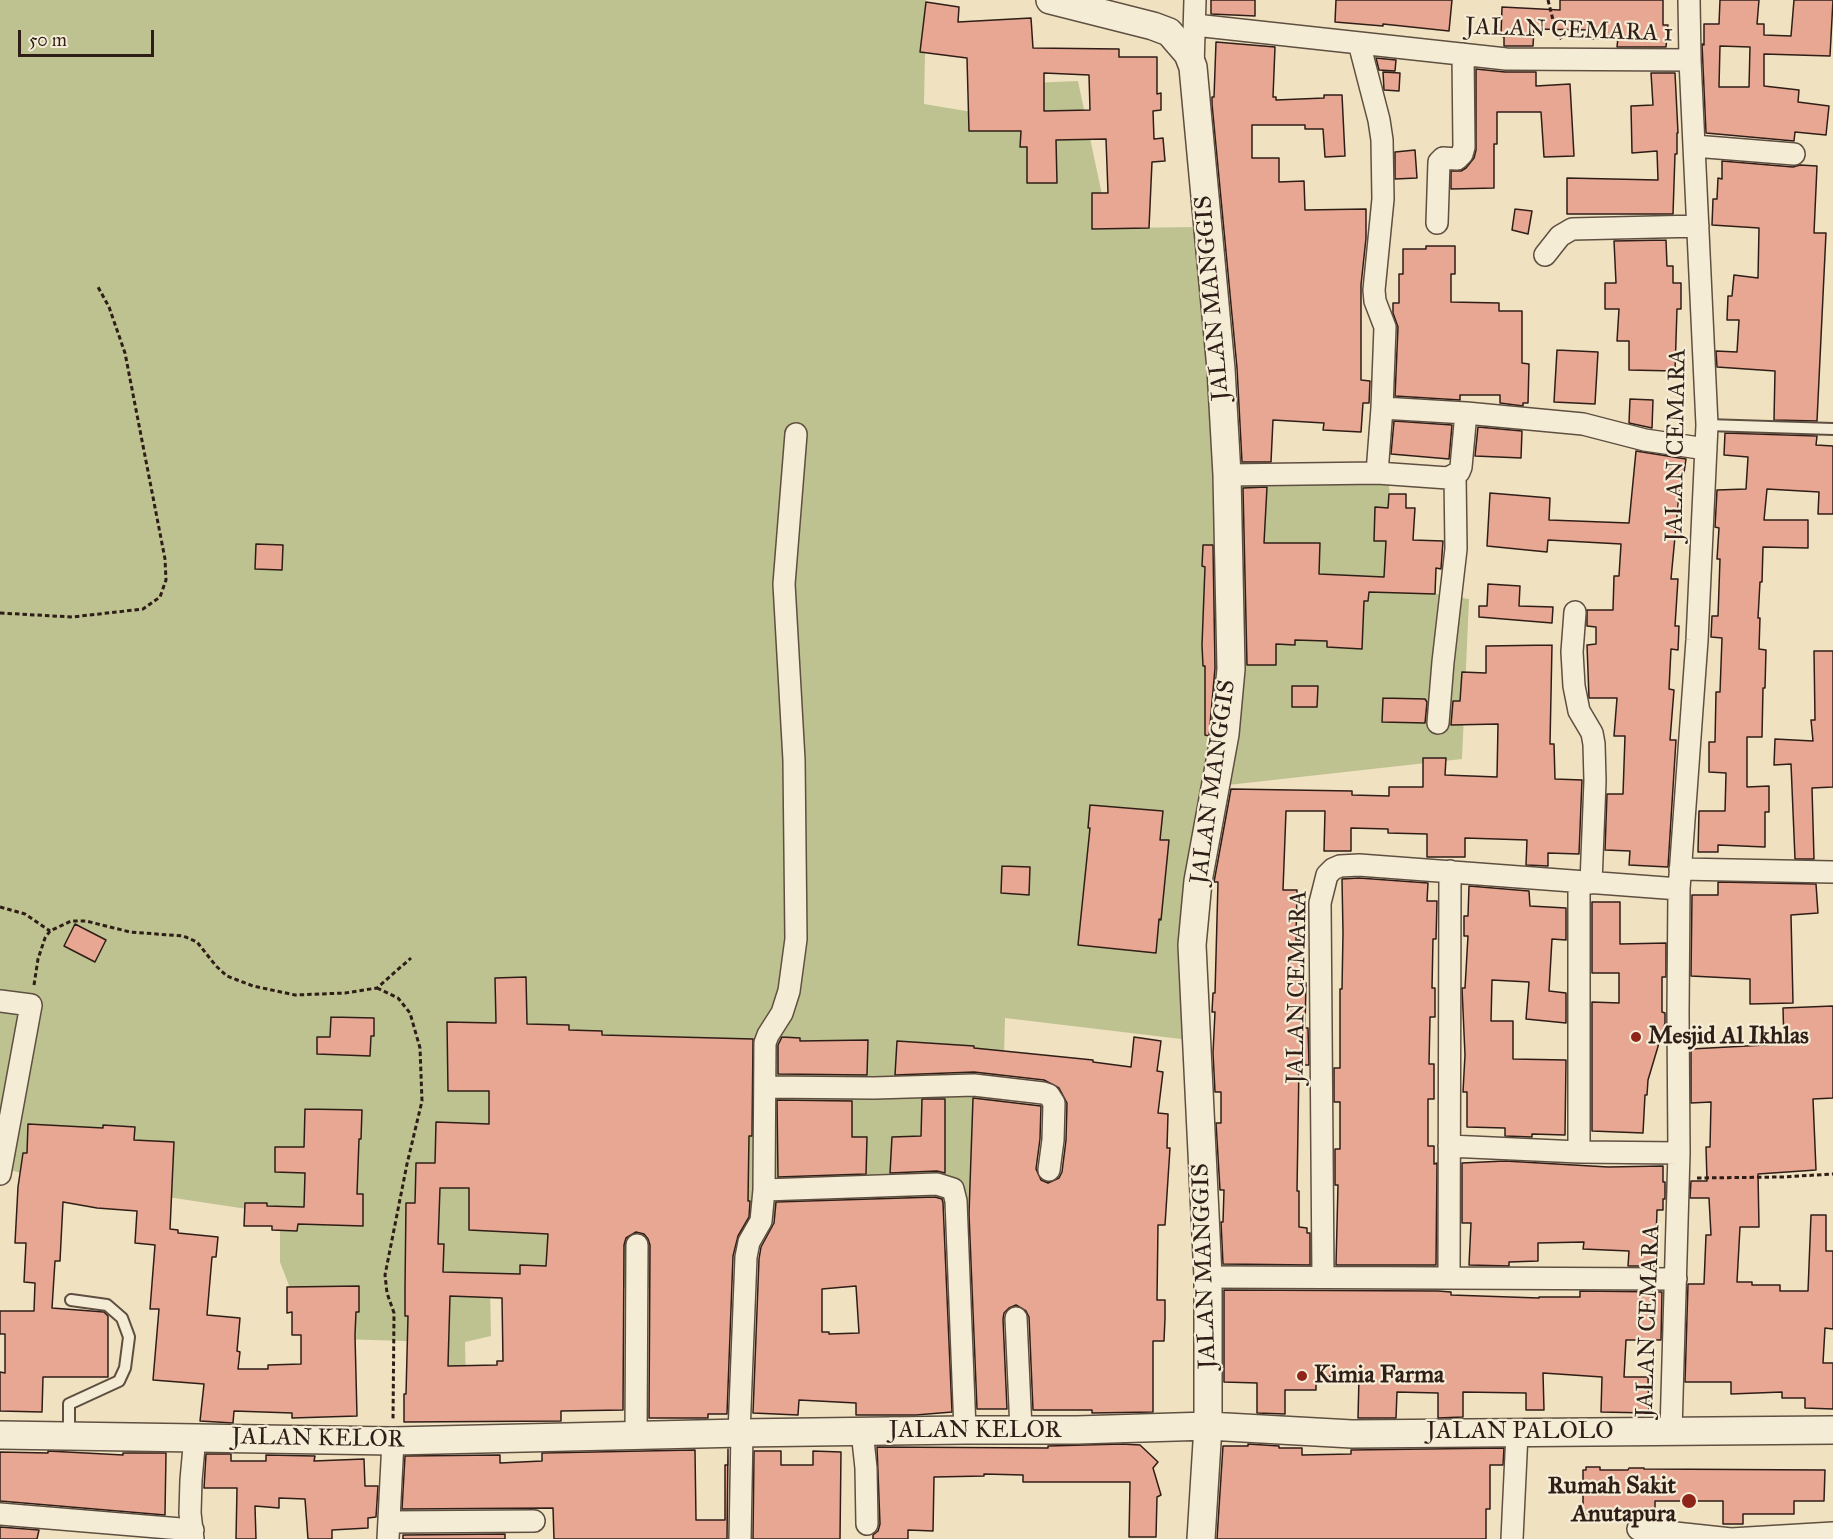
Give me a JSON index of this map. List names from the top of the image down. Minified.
{"streets":{"street":["JALAN CEMARA 1","JALAN MANGGIS","JALAN CEMARA","JALAN KELOR","JALAN PALOLO"]},"crossings":[["JALAN CEMARA 1","JALAN MANGGIS"],["JALAN CEMARA 1","JALAN CEMARA"],["JALAN MANGGIS","JALAN KELOR"],["JALAN MANGGIS","JALAN PALOLO"],["JALAN CEMARA","JALAN PALOLO"],["JALAN KELOR","JALAN PALOLO"]],"places":["Mesjid Al Ikhlas","Kimia Farma","Rumah Sakit Anutapura"],"scale_bar":"50 m"}
